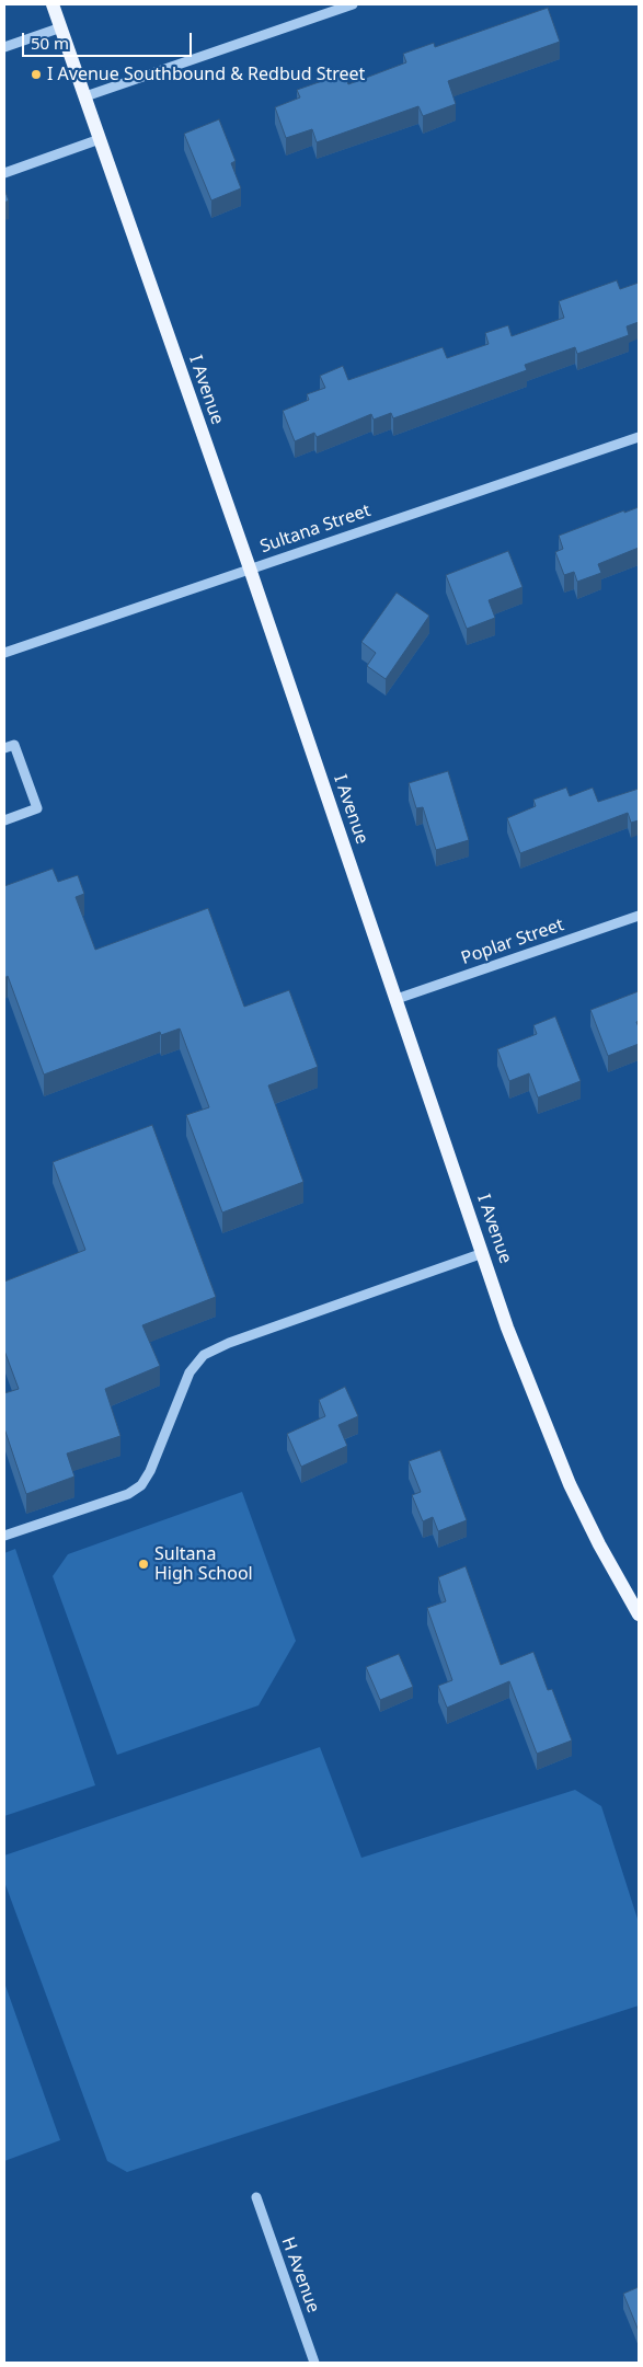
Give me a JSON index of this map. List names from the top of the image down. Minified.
{"streets":{"main road":["I Avenue"],"street":["Sultana Street","Poplar Street","H Avenue"]},"crossings":[["I Avenue","Sultana Street"],["I Avenue","Poplar Street"]],"places":["I Avenue Southbound & Redbud Street","Sultana High School"],"scale_bar":"50 m"}
